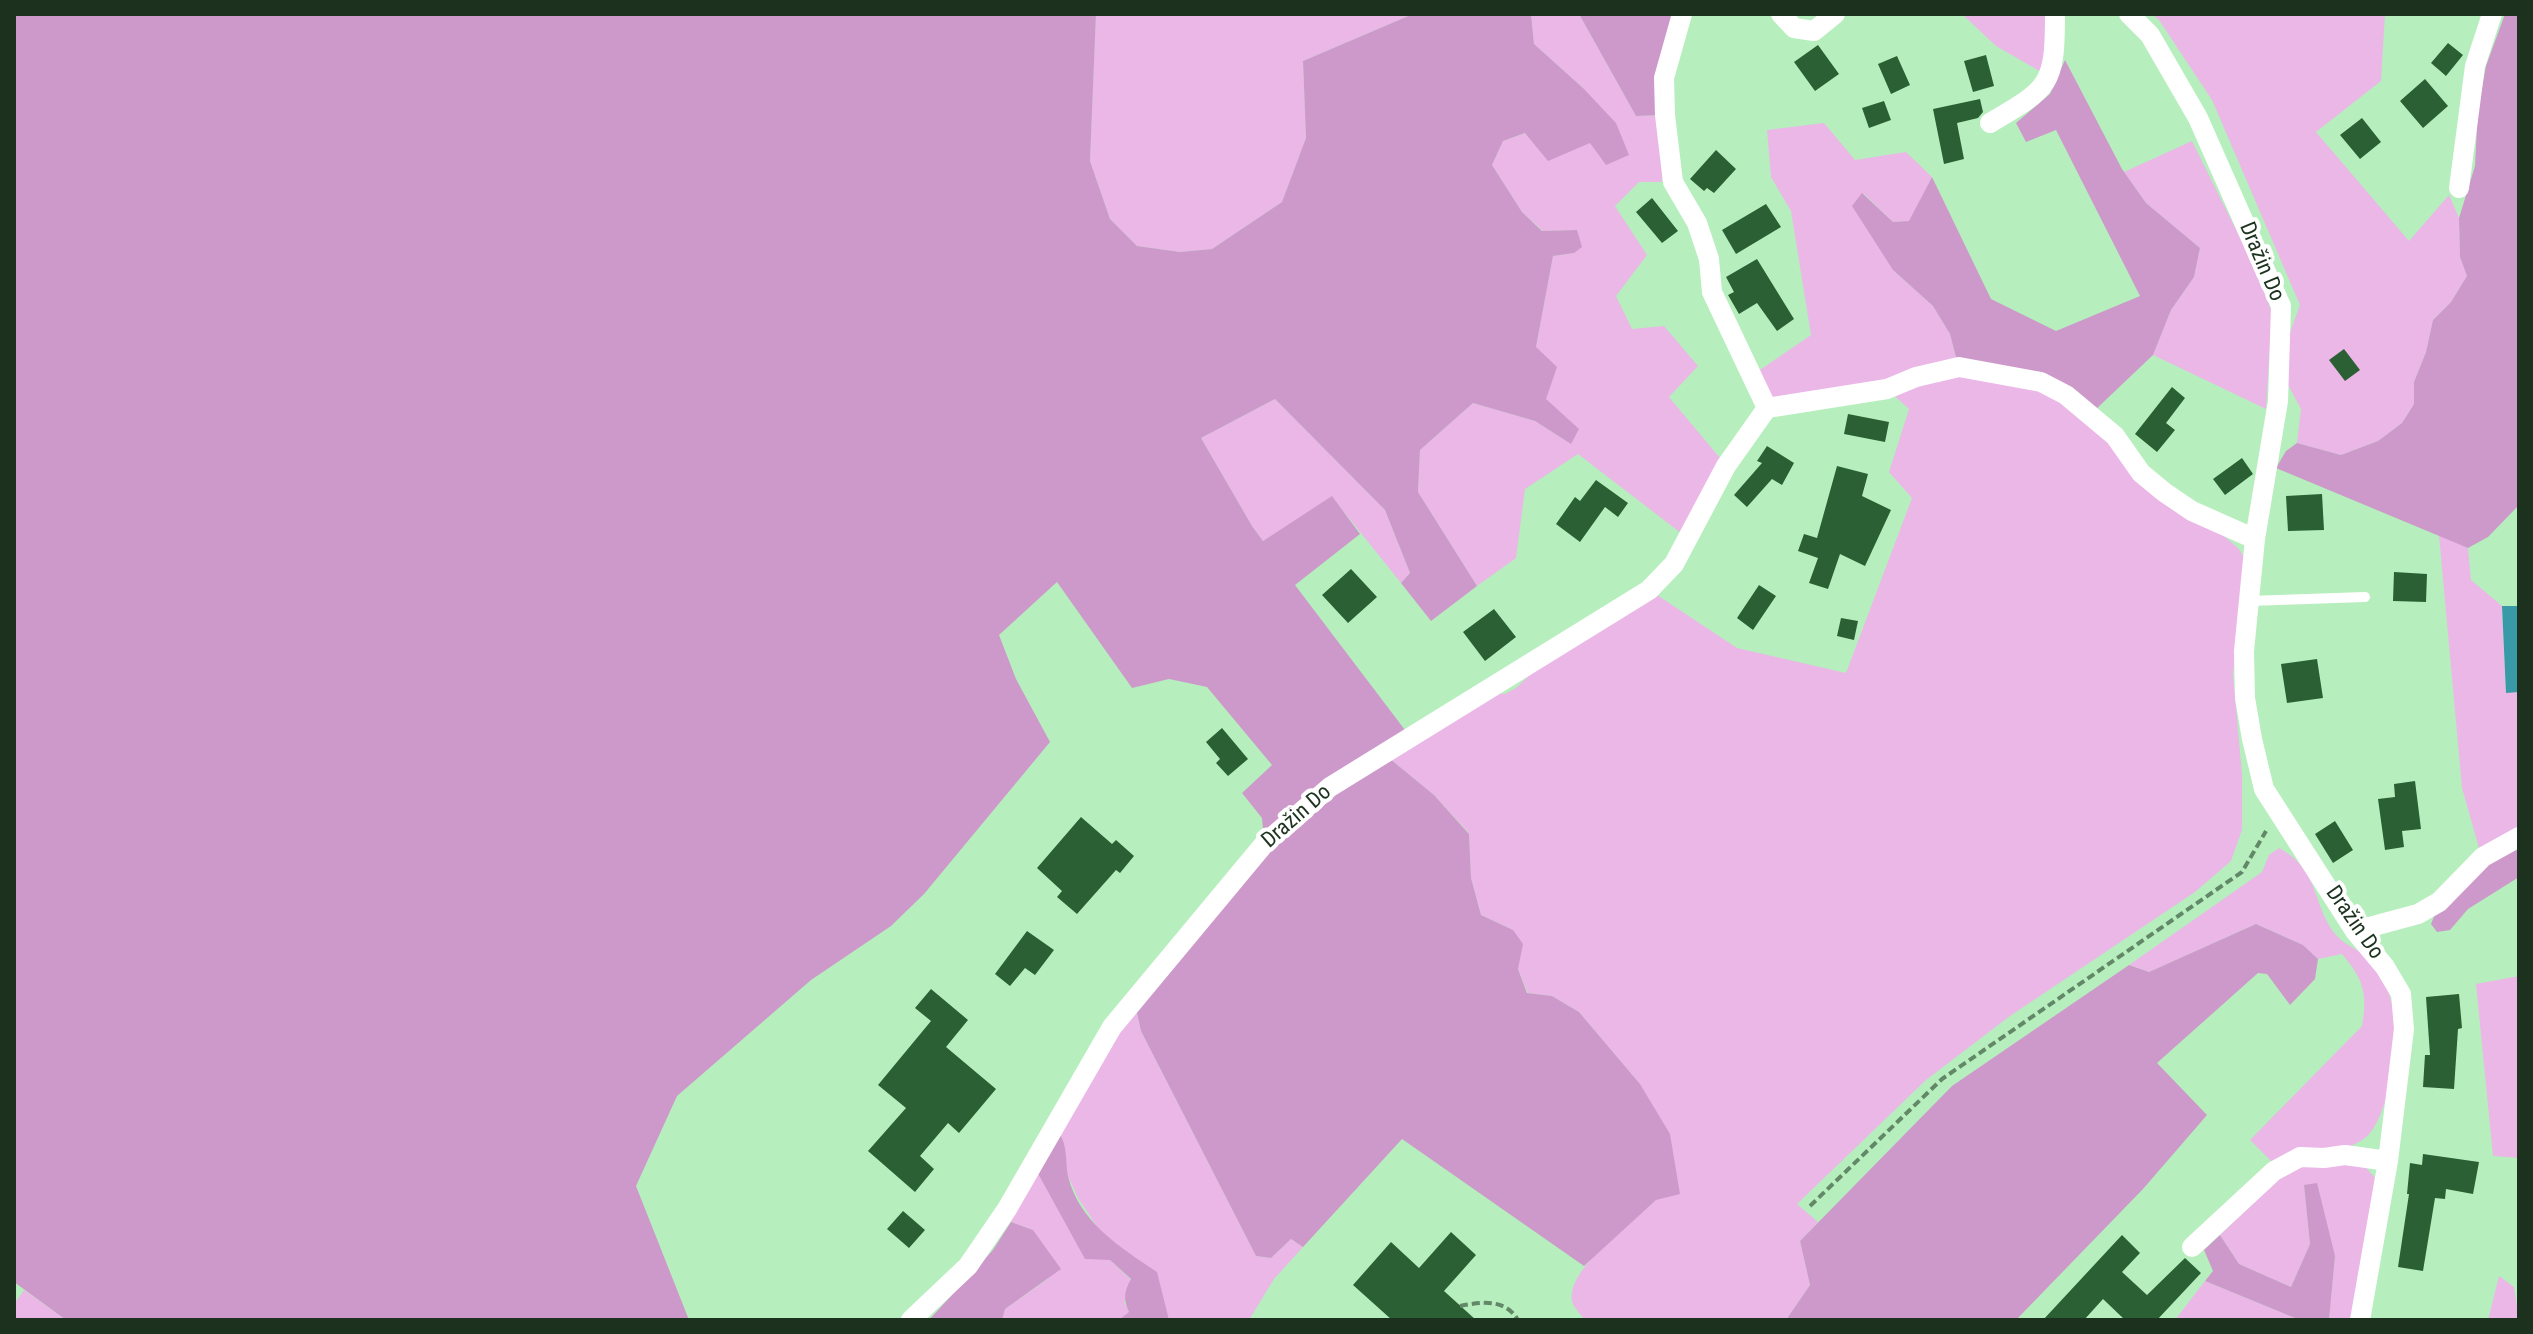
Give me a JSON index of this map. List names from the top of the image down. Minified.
{"streets":{"street":["Dražin Do"]}}
